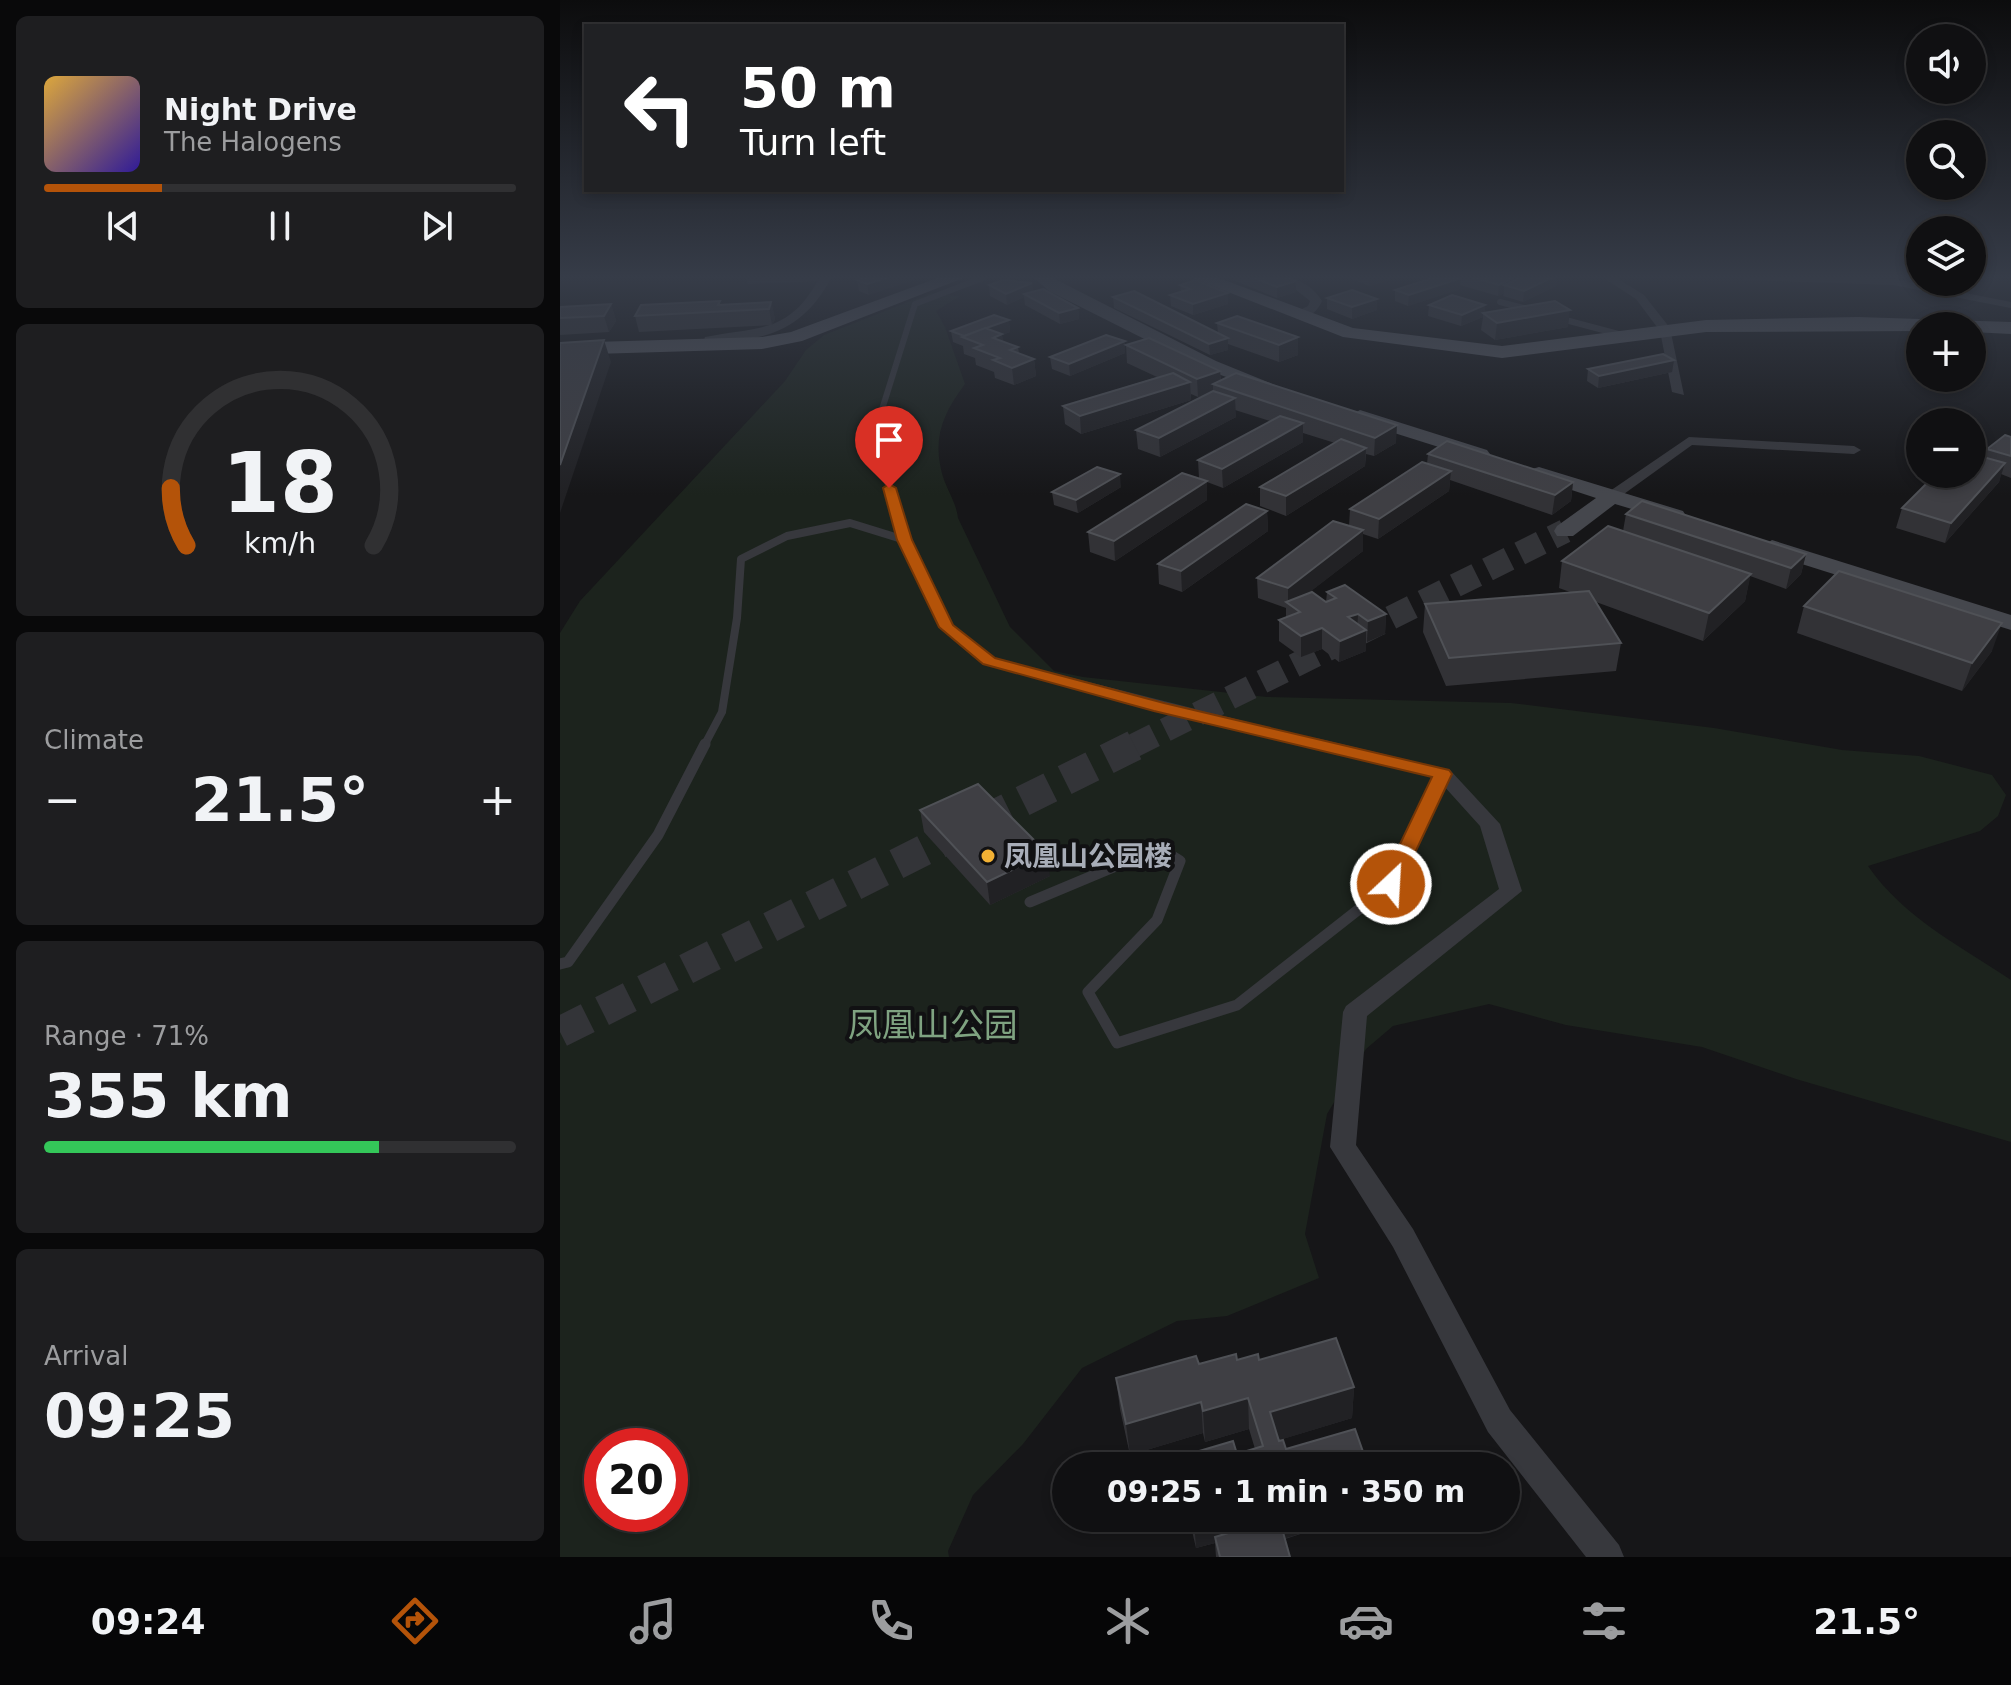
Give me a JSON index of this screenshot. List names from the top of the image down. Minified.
{"parks":["凤凰山公园"],"places":["凤凰山公园楼"],"page":{"map_buttons":["+","−"],"turn":["50 m","Turn left"],"song":["Night Drive","The Halogens"],"tile":["Climate",["Range · 71%","355 km"],["Arrival","09:25"]],"heat":["−","21.5°","+"],"limit":"20","trip":"09:25 · 1 min · 350 m","tabs":["09:24","21.5°"],"gauge":["18","km/h"]}}
